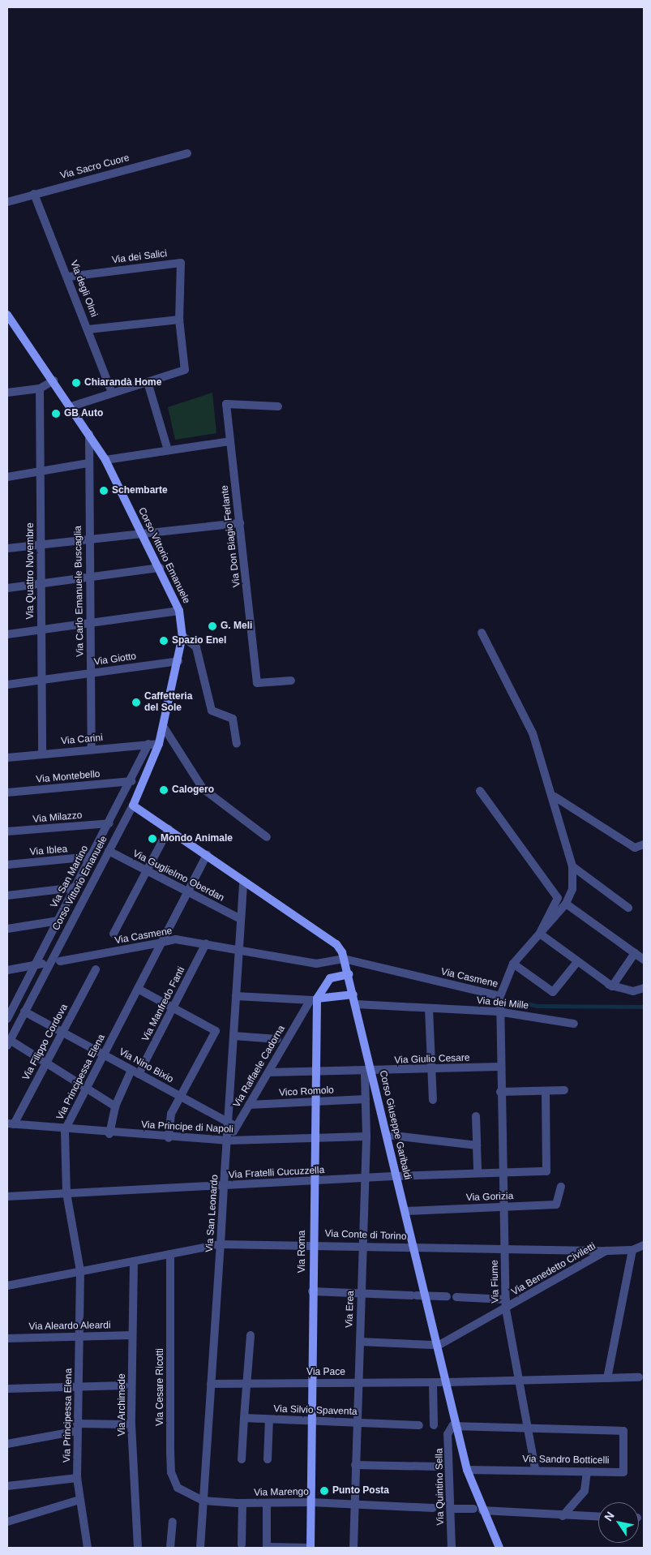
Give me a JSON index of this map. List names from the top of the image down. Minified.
{"streets":{"main road":["Corso Vittorio Emanuele","Corso Giuseppe Garibaldi","Via Roma"],"street":["Via Sacro Cuore","Via dei Salici","Via degli Olmi","Via Don Biagio Ferlante","Via Quattro Novembre","Via Carlo Emanuele Buscaglia","Via Giotto","Via Carini","Via Montebello","Via Milazzo","Via Iblea","Via Guglielmo Oberdan","Via San Martino","Via Casmene","Via dei Mille","Via Manfredo Fanti","Via Filippo Cordova","Via Giulio Cesare","Via Nino Bixio","Via Raffaele Cadorna","Via Principessa Elena","Vico Romolo","Via Principe di Napoli","Via Fratelli Cucuzzella","Via Gorizia","Via San Leonardo","Via Conte di Torino","Via Benedetto Civiletti","Via Fiume","Via Erea","Via Aleardo Aleardi","Via Pace","Via Cesare Ricotti","Via Archimede","Via Silvio Spaventa","Via Sandro Botticelli","Via Quintino Sella","Via Marengo"]},"crossings":[["Via Sacro Cuore","Via degli Olmi"],["Via dei Salici","Via degli Olmi"],["Via dei Salici","Corso Vittorio Emanuele"],["Corso Vittorio Emanuele","Via Carlo Emanuele Buscaglia"],["Corso Vittorio Emanuele","Via Giotto"],["Corso Vittorio Emanuele","Via Carini"],["Corso Vittorio Emanuele","Via Guglielmo Oberdan"],["Corso Vittorio Emanuele","Via Nino Bixio"],["Corso Vittorio Emanuele","Corso Giuseppe Garibaldi"],["Via Quattro Novembre","Via Giotto"],["Via Quattro Novembre","Via Carini"],["Via Carlo Emanuele Buscaglia","Via Giotto"],["Via Carlo Emanuele Buscaglia","Via Carini"],["Via Carini","Via San Martino"],["Via Montebello","Via San Martino"],["Via Milazzo","Via San Martino"],["Via Iblea","Via San Martino"],["Via Guglielmo Oberdan","Via Principessa Elena"],["Via Guglielmo Oberdan","Via San Leonardo"],["Via Casmene","Via Manfredo Fanti"],["Via Casmene","Via Principessa Elena"],["Via Casmene","Corso Giuseppe Garibaldi"],["Via Casmene","Via San Leonardo"],["Via Casmene","Via Fiume"],["Via dei Mille","Corso Giuseppe Garibaldi"],["Via dei Mille","Via Fiume"],["Via Manfredo Fanti","Via Nino Bixio"],["Via Manfredo Fanti","Via Principe di Napoli"],["Via Filippo Cordova","Via Nino Bixio"],["Via Filippo Cordova","Via Principe di Napoli"],["Via Giulio Cesare","Via Raffaele Cadorna"],["Via Giulio Cesare","Corso Giuseppe Garibaldi"],["Via Giulio Cesare","Via Roma"],["Via Giulio Cesare","Via Fiume"],["Via Giulio Cesare","Via Erea"],["Via Nino Bixio","Via Raffaele Cadorna"],["Via Nino Bixio","Via Principessa Elena"],["Via Nino Bixio","Via San Leonardo"],["Via Raffaele Cadorna","Vico Romolo"],["Via Raffaele Cadorna","Via San Leonardo"],["Via Principessa Elena","Corso Giuseppe Garibaldi"],["Via Principessa Elena","Via Principe di Napoli"],["Via Principessa Elena","Via Fratelli Cucuzzella"],["Via Principessa Elena","Via Conte di Torino"],["Via Principessa Elena","Via Aleardo Aleardi"],["Vico Romolo","Via Roma"],["Vico Romolo","Via Erea"],["Corso Giuseppe Garibaldi","Via Fratelli Cucuzzella"],["Corso Giuseppe Garibaldi","Via Gorizia"],["Corso Giuseppe Garibaldi","Via San Leonardo"],["Corso Giuseppe Garibaldi","Via Conte di Torino"],["Corso Giuseppe Garibaldi","Via Benedetto Civiletti"],["Corso Giuseppe Garibaldi","Via Erea"],["Corso Giuseppe Garibaldi","Via Pace"],["Corso Giuseppe Garibaldi","Via Sandro Botticelli"],["Corso Giuseppe Garibaldi","Via Quintino Sella"],["Via Principe di Napoli","Via San Leonardo"],["Via Principe di Napoli","Via Roma"],["Via Principe di Napoli","Via Erea"],["Via Fratelli Cucuzzella","Via San Leonardo"],["Via Fratelli Cucuzzella","Via Roma"],["Via Fratelli Cucuzzella","Via Fiume"],["Via Fratelli Cucuzzella","Via Erea"],["Via Gorizia","Via Fiume"],["Via San Leonardo","Via Conte di Torino"],["Via San Leonardo","Via Pace"],["Via San Leonardo","Via Cesare Ricotti"],["Via San Leonardo","Via Marengo"],["Via Conte di Torino","Via Roma"],["Via Conte di Torino","Via Benedetto Civiletti"],["Via Conte di Torino","Via Fiume"],["Via Conte di Torino","Via Erea"],["Via Conte di Torino","Via Cesare Ricotti"],["Via Conte di Torino","Via Archimede"],["Via Roma","Via Pace"],["Via Roma","Via Silvio Spaventa"],["Via Roma","Via Marengo"],["Via Benedetto Civiletti","Via Fiume"],["Via Fiume","Via Pace"],["Via Fiume","Via Sandro Botticelli"],["Via Erea","Via Pace"],["Via Erea","Via Silvio Spaventa"],["Via Erea","Via Marengo"],["Via Aleardo Aleardi","Via Archimede"],["Via Cesare Ricotti","Via Marengo"]],"places":["Chiarandà Home","GB Auto","Schembarte","G. Meli","Spazio Enel","Caffetteria del Sole","Calogero","Mondo Animale","Punto Posta"],"north":"top left"}
